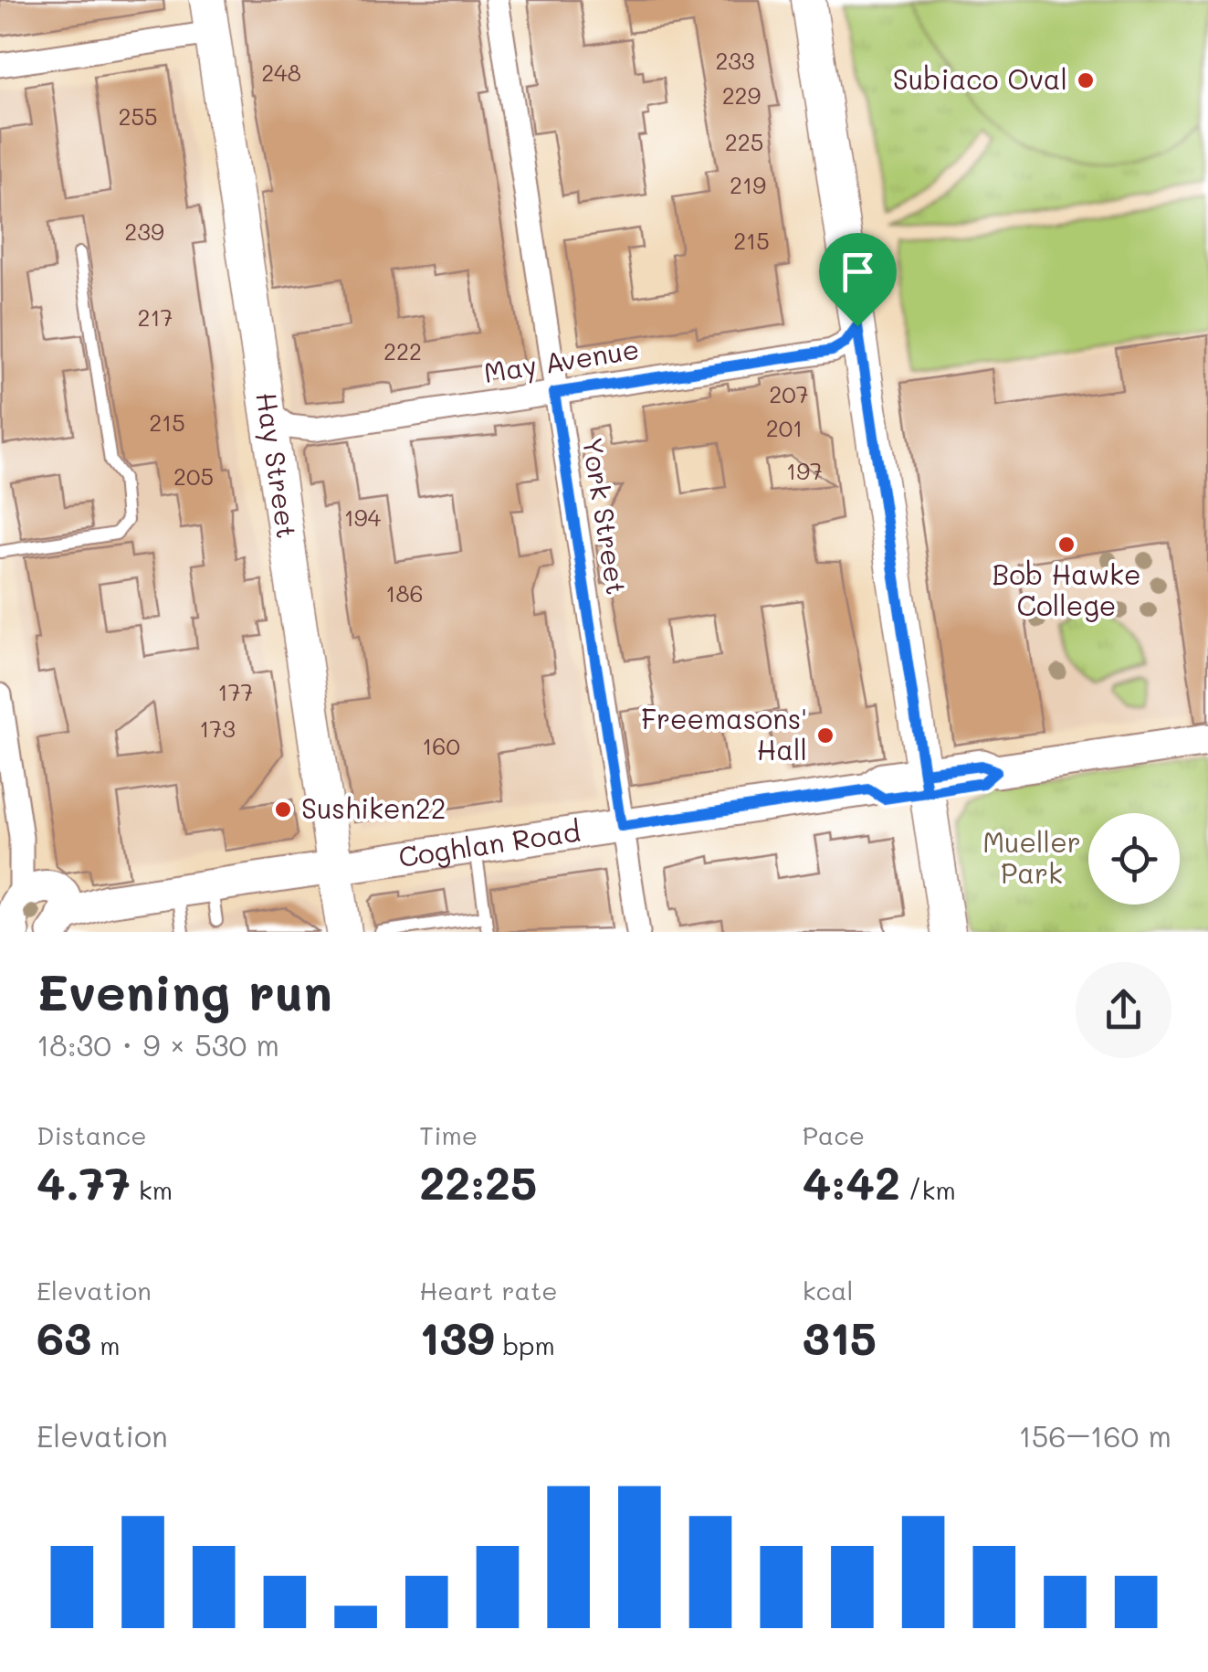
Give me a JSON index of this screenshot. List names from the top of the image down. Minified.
{"streets":{"main road":["Hay Street"],"street":["May Avenue","York Street","Coghlan Road"]},"crossings":[["May Avenue","Hay Street"],["May Avenue","York Street"],["Hay Street","Coghlan Road"],["York Street","Coghlan Road"]],"parks":["Mueller Park"],"places":["Subiaco Oval","Bob Hawke College","Freemasons' Hall","Sushiken22"],"house_numbers":["233","248","229","255","225","219","239","215","217","222","207","215","201","197","205","194","186","177","173","160"],"page":{"heading":["Evening run","18:30 · 9 × 530 m"],"stats":[["Distance","4.77 km"],["Time","22:25"],["Pace","4:42 /km"],["Elevation","63 m"],["Heart rate","139 bpm"],["kcal","315"]],"chart":["Elevation","156–160 m"]}}
